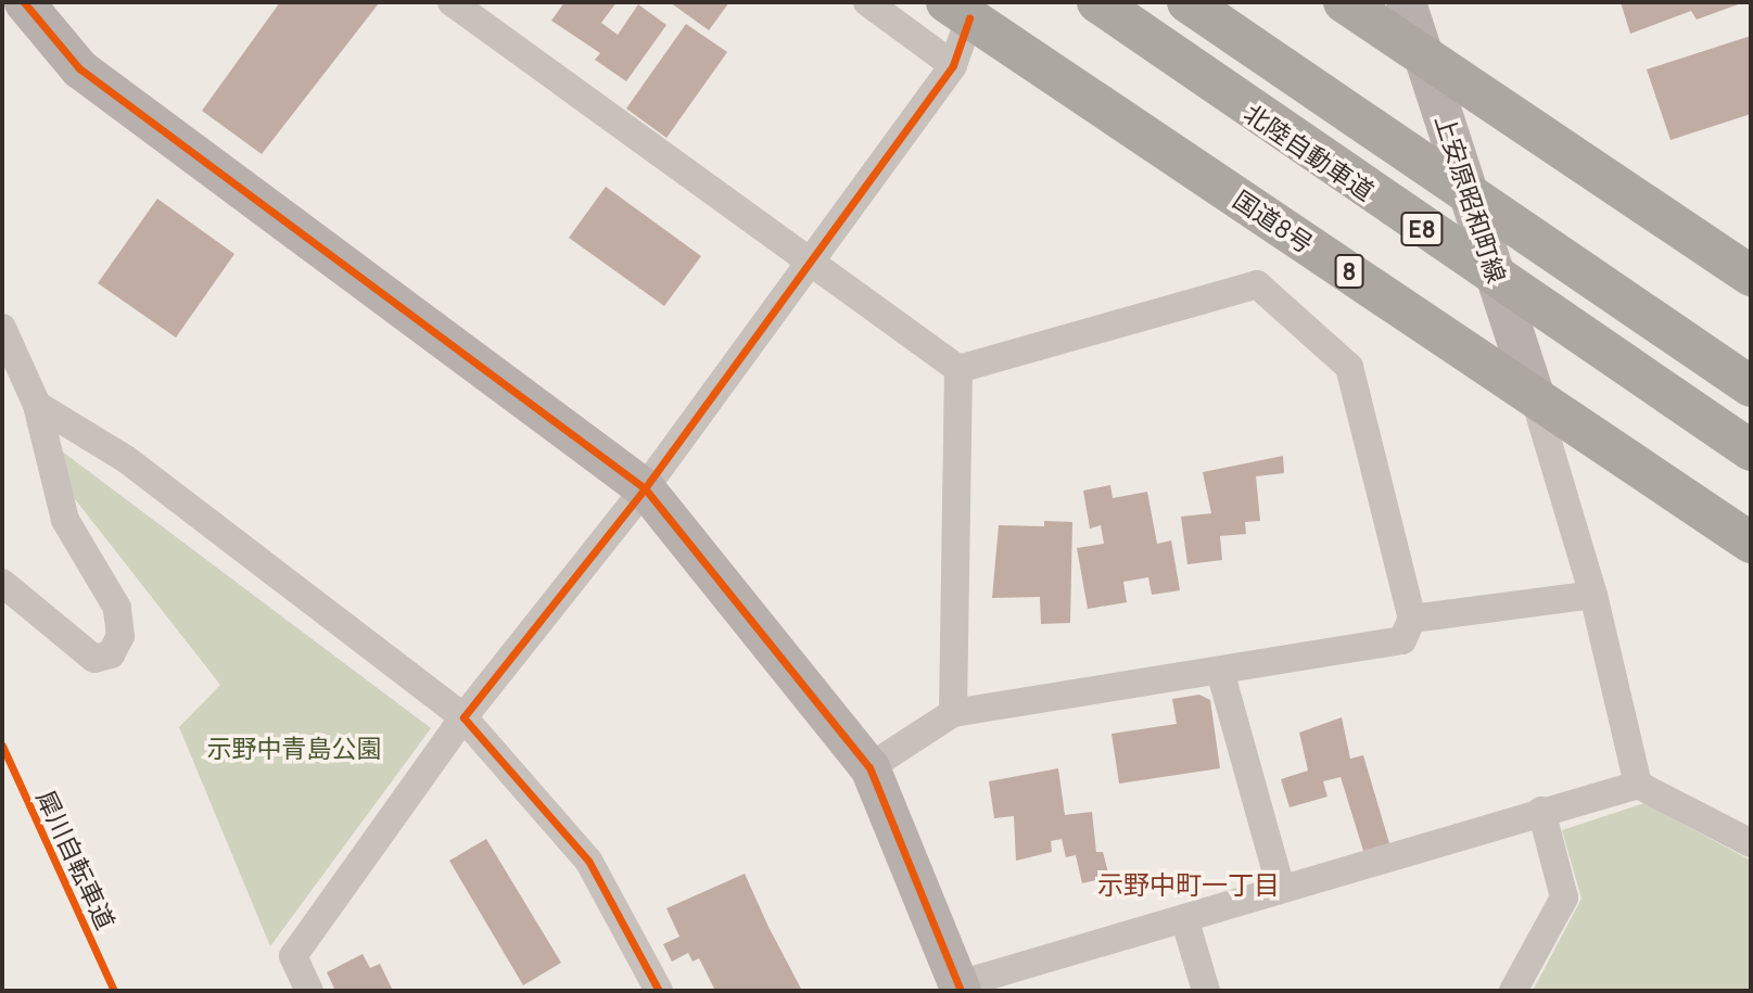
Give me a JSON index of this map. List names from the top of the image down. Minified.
{"streets":{"highway":["北陸自動車道","国道8号","E8","8"],"street":["上安原昭和町線"],"cycle path":["犀川自転車道"]},"crossings":[["上安原昭和町線","国道8号"]],"districts":["示野中町一丁目"],"parks":["示野中青島公園"]}
